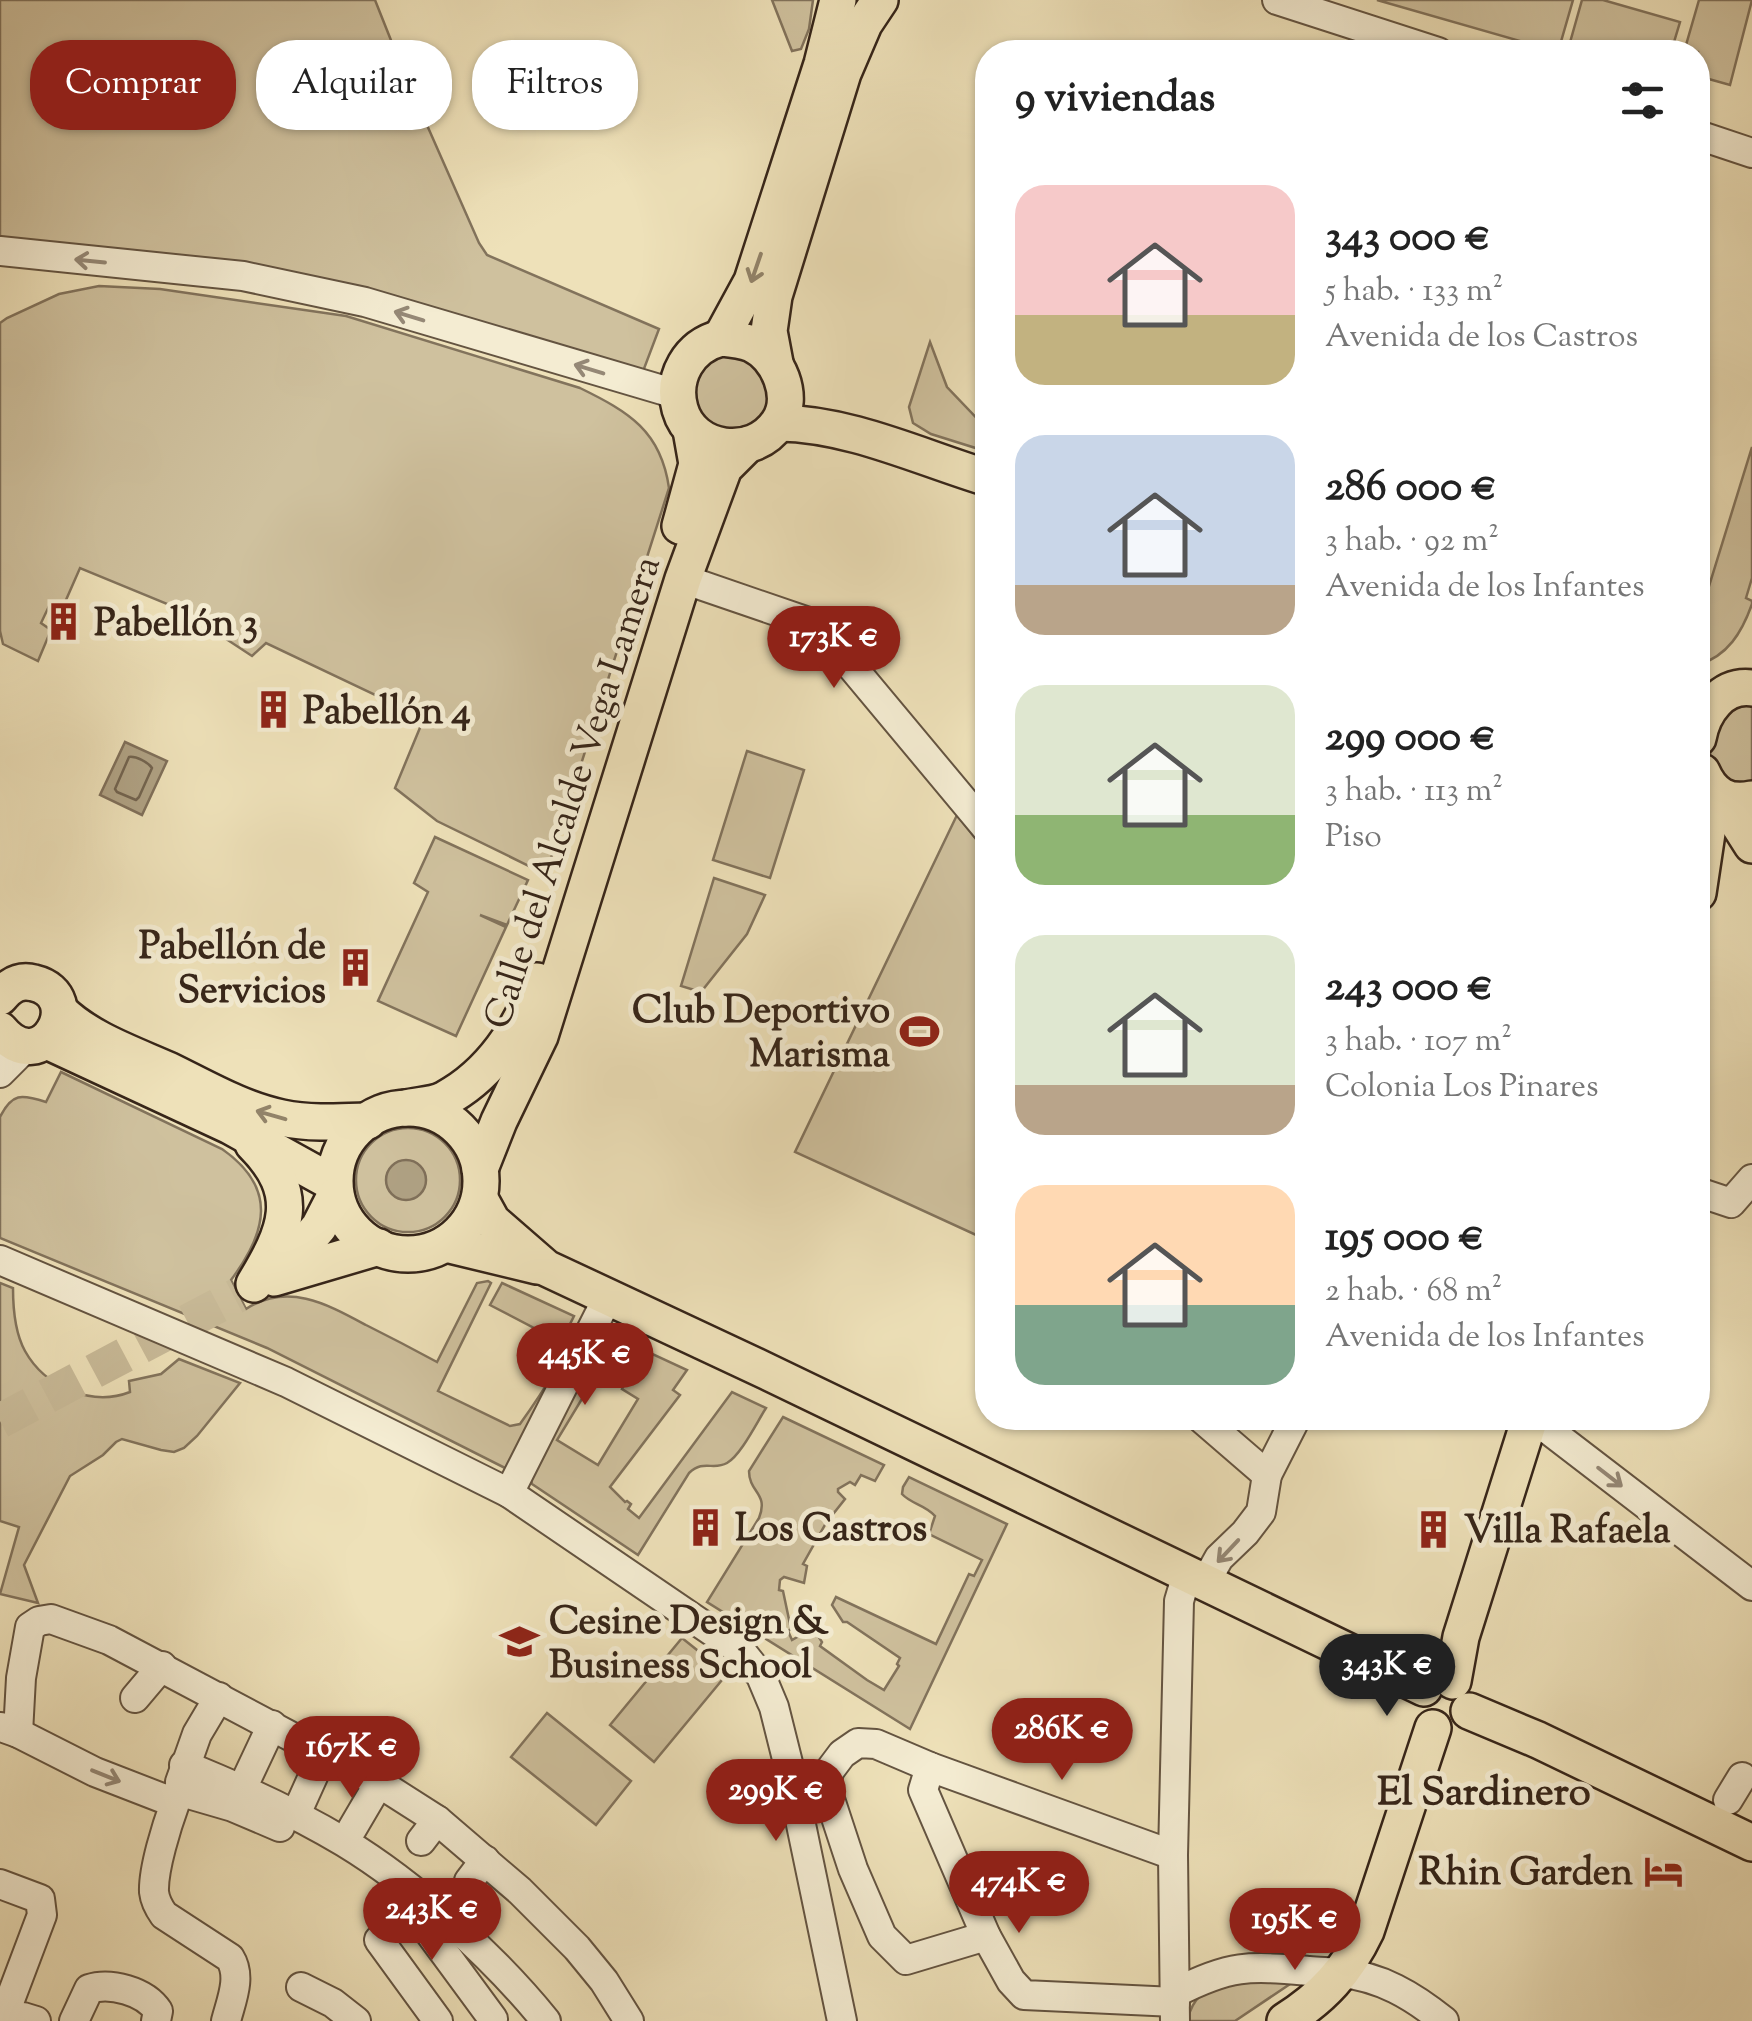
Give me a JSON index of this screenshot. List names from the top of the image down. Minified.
{"streets":{"main road":["Calle del Alcalde Vega Lamera"]},"districts":["El Sardinero"],"places":{"building":["Pabellón 3","Pabellón 4","Pabellón de Servicios","Los Castros","Villa Rafaela"],"sports":["Club Deportivo Marisma"],"school or university":["Cesine Design & Business School"],"hotel":["Rhin Garden"]},"page":{"chip":["Comprar","Alquilar","Filtros"],"heading":"9 viviendas","list":[{"name":"343 000 €","note":"5 hab. · 133 m² · Avenida de los Castros"},{"name":"286 000 €","note":"3 hab. · 92 m² · Avenida de los Infantes"},{"name":"299 000 €","note":"3 hab. · 113 m² · Piso"},{"name":"243 000 €","note":"3 hab. · 107 m² · Colonia Los Pinares"},{"name":"195 000 €","note":"2 hab. · 68 m² · Avenida de los Infantes"}],"price":["173K €","445K €","343K €","286K €","167K €","299K €","474K €","243K €","195K €"]}}
